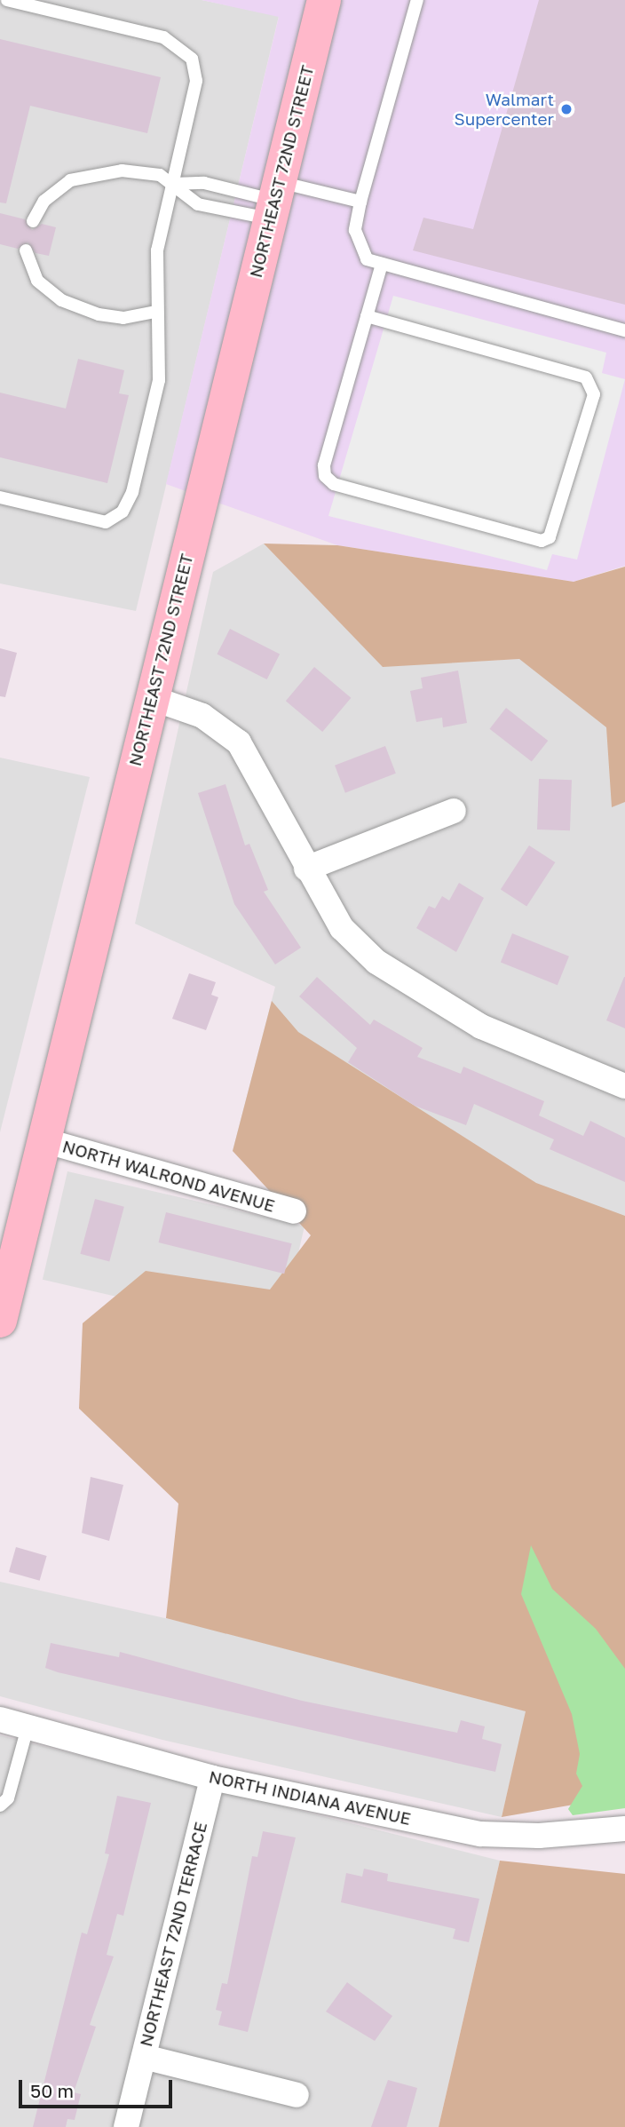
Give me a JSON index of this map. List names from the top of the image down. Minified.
{"streets":{"main road":["NORTHEAST 72ND STREET"],"street":["NORTH WALROND AVENUE","NORTH INDIANA AVENUE","NORTHEAST 72ND TERRACE"]},"crossings":[["NORTHEAST 72ND STREET","NORTH WALROND AVENUE"],["NORTH INDIANA AVENUE","NORTHEAST 72ND TERRACE"]],"places":["Walmart Supercenter"],"scale_bar":"50 m"}
